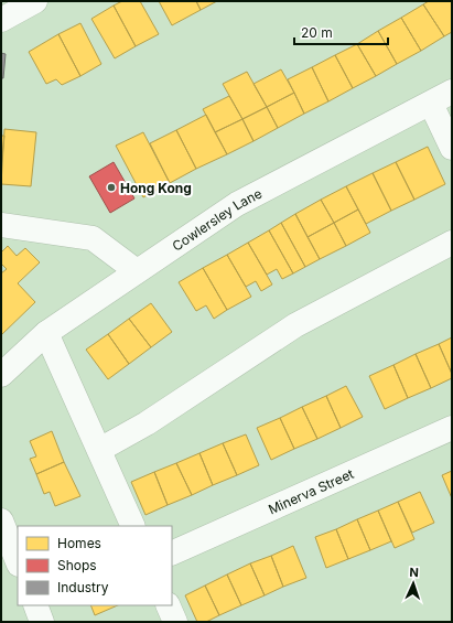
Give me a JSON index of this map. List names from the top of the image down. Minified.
{"streets":{"street":["Cowlersley Lane","Minerva Street"]},"places":["Hong Kong"],"legend":["Homes","Shops","Industry"],"scale_bar":"20 m","north":"top"}
